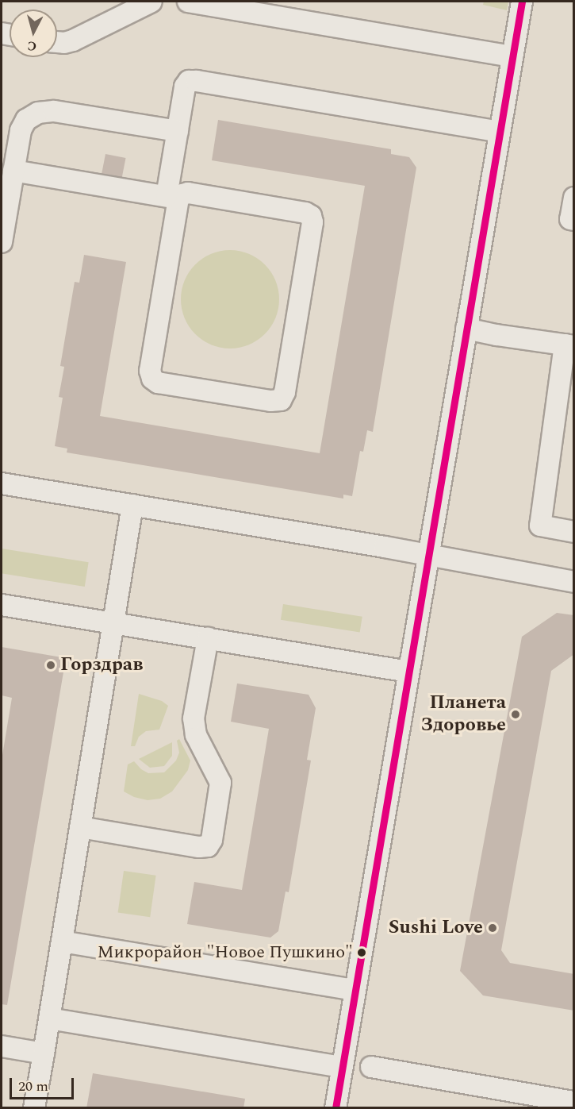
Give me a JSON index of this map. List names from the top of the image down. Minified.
{"places":["Горздрав","Планета Здоровье","Sushi Love","Микрорайон \"Новое Пушкино\""],"scale_bar":"20 m","north":"bottom"}
